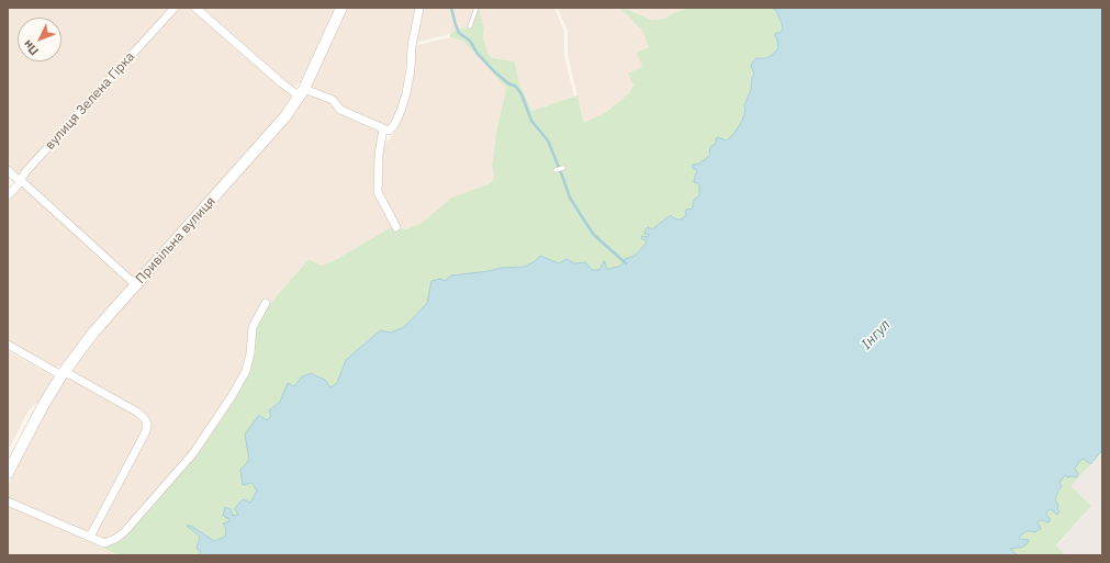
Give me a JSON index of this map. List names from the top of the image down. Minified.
{"streets":{"street":["вулиця Зелена Гірка","Привільна вулиця"]},"water":["Інгул"],"north":"bottom left"}
